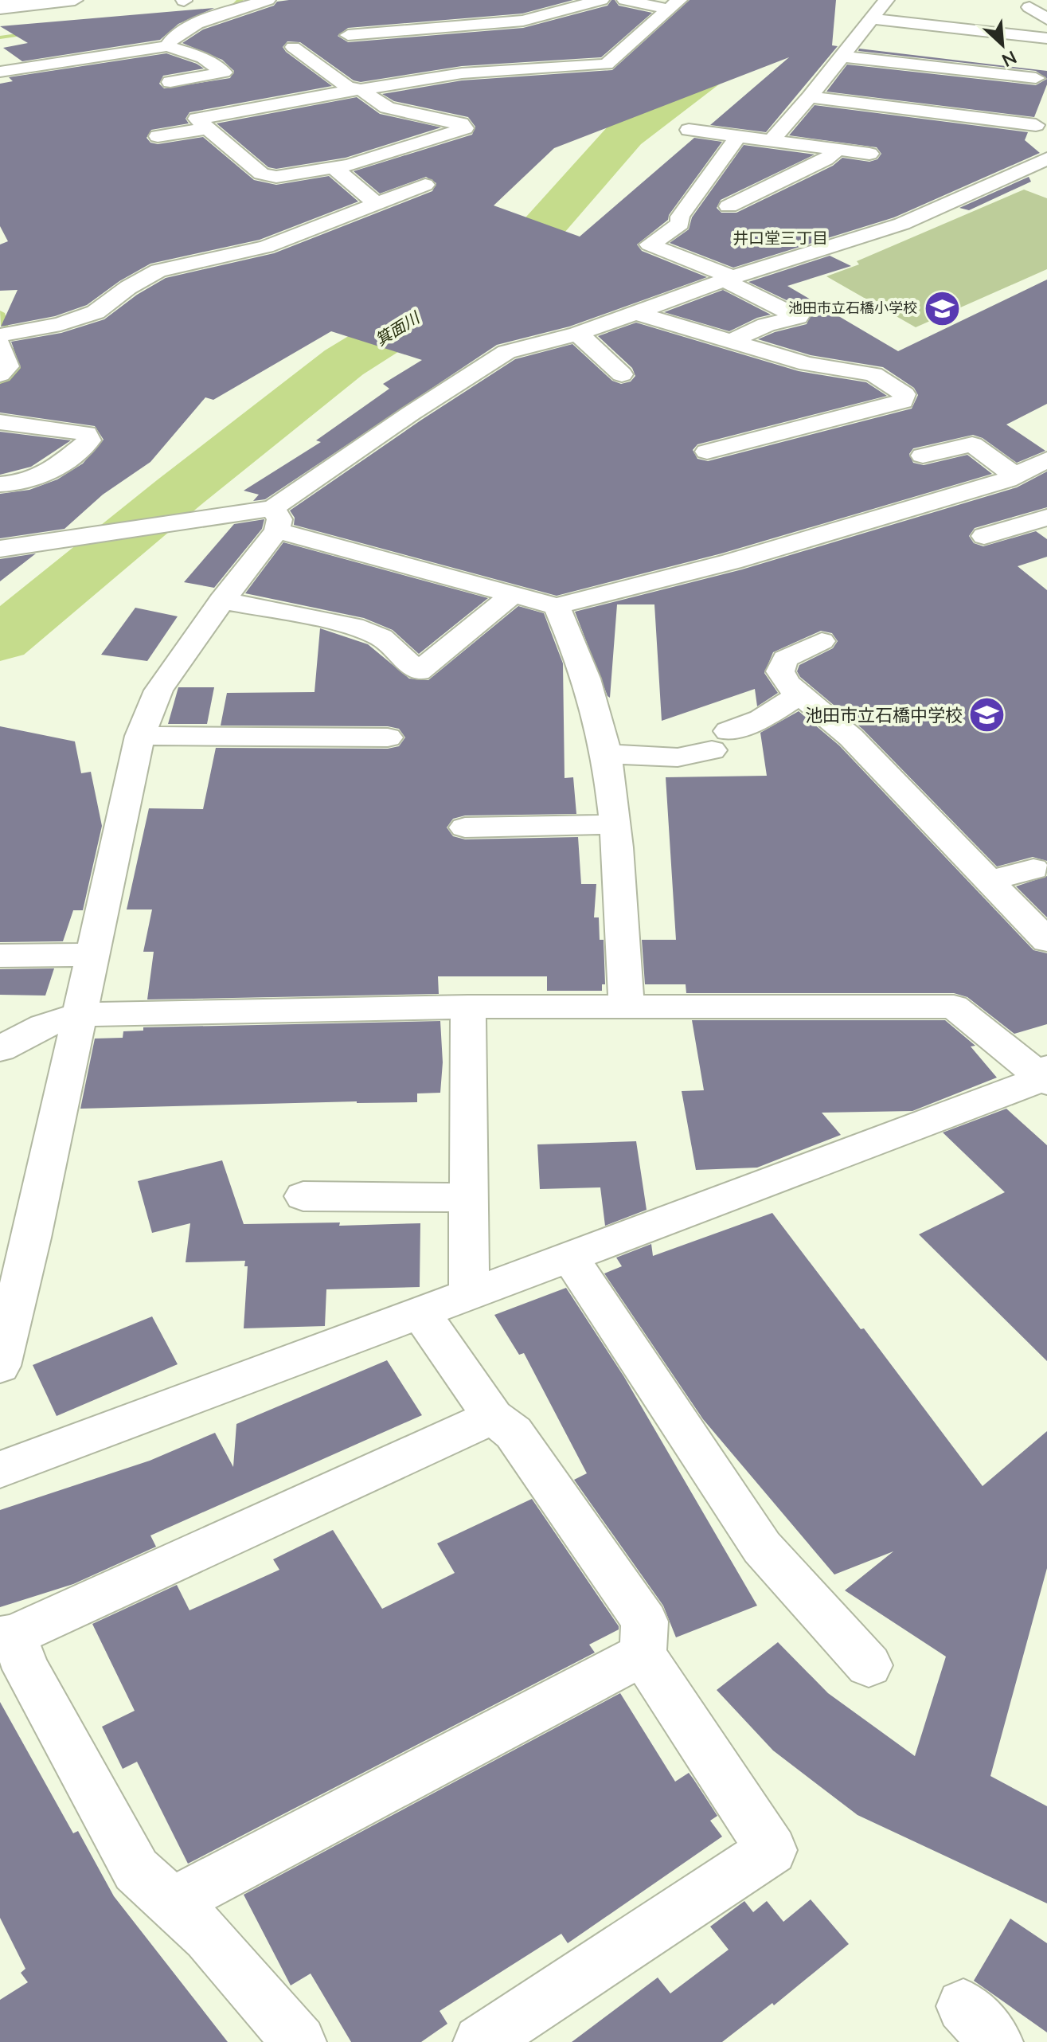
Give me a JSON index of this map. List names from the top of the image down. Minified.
{"districts":["井口堂三丁目"],"water":["箕面川"],"places":{"school or university":["池田市立石橋小学校","池田市立石橋中学校"]},"north":"bottom right"}
